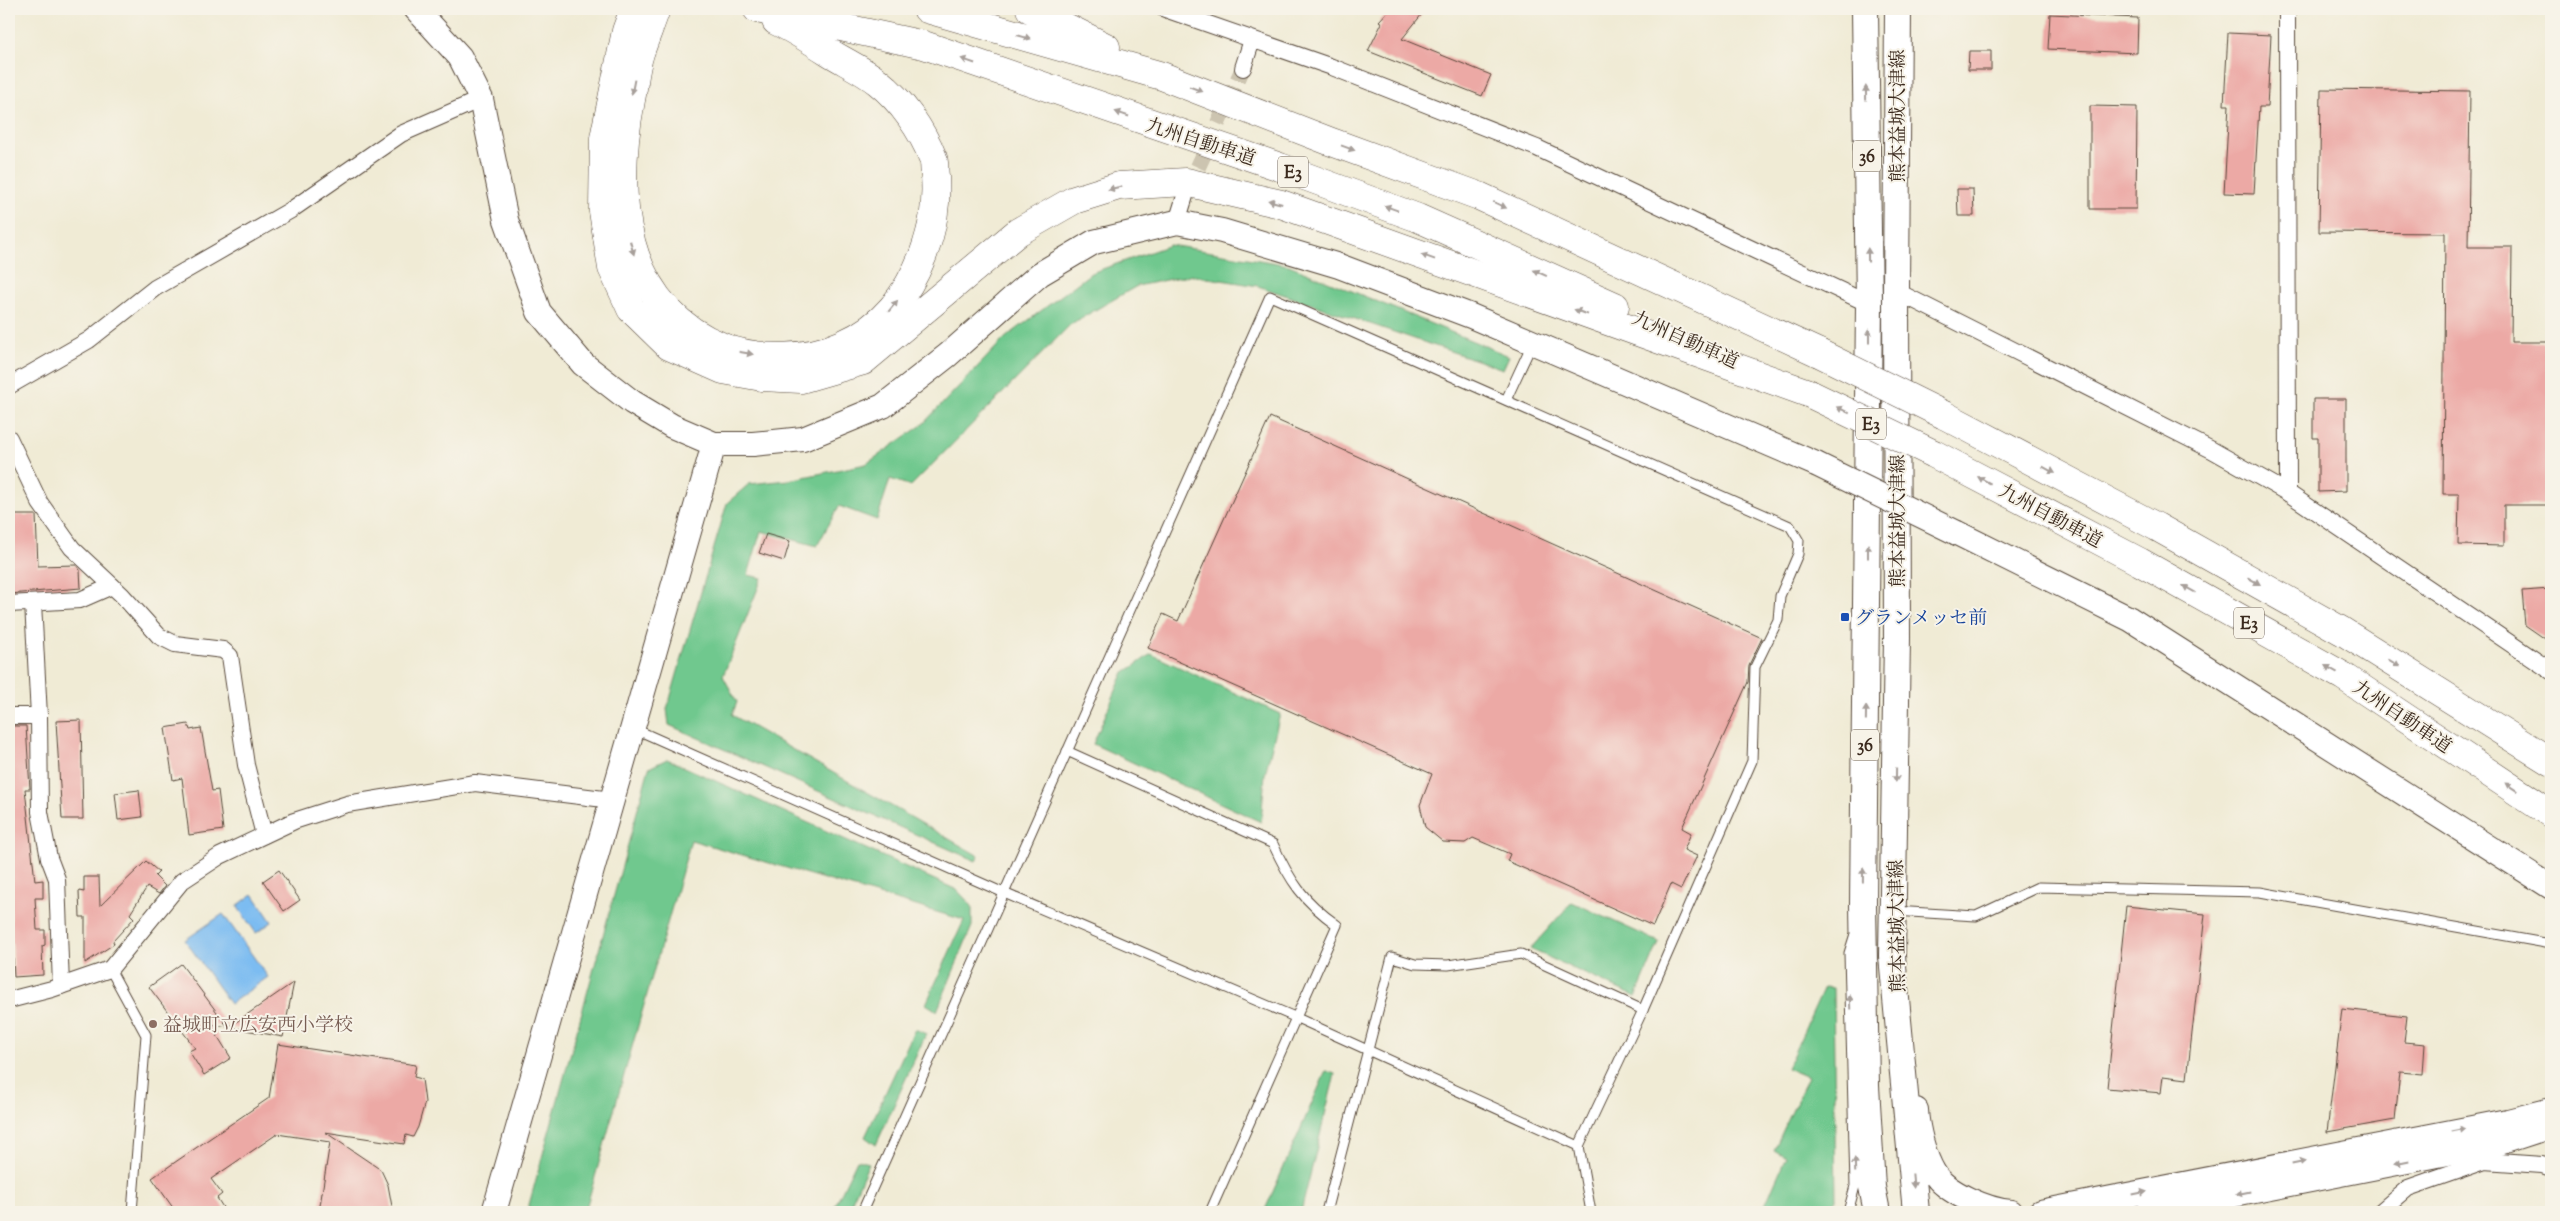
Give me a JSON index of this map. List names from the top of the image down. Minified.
{"streets":{"highway":["九州自動車道","E3"],"main road":["熊本益城大津線","36"]},"places":{"transit":["グランメッセ前"],"other":["益城町立広安西小学校"]}}
